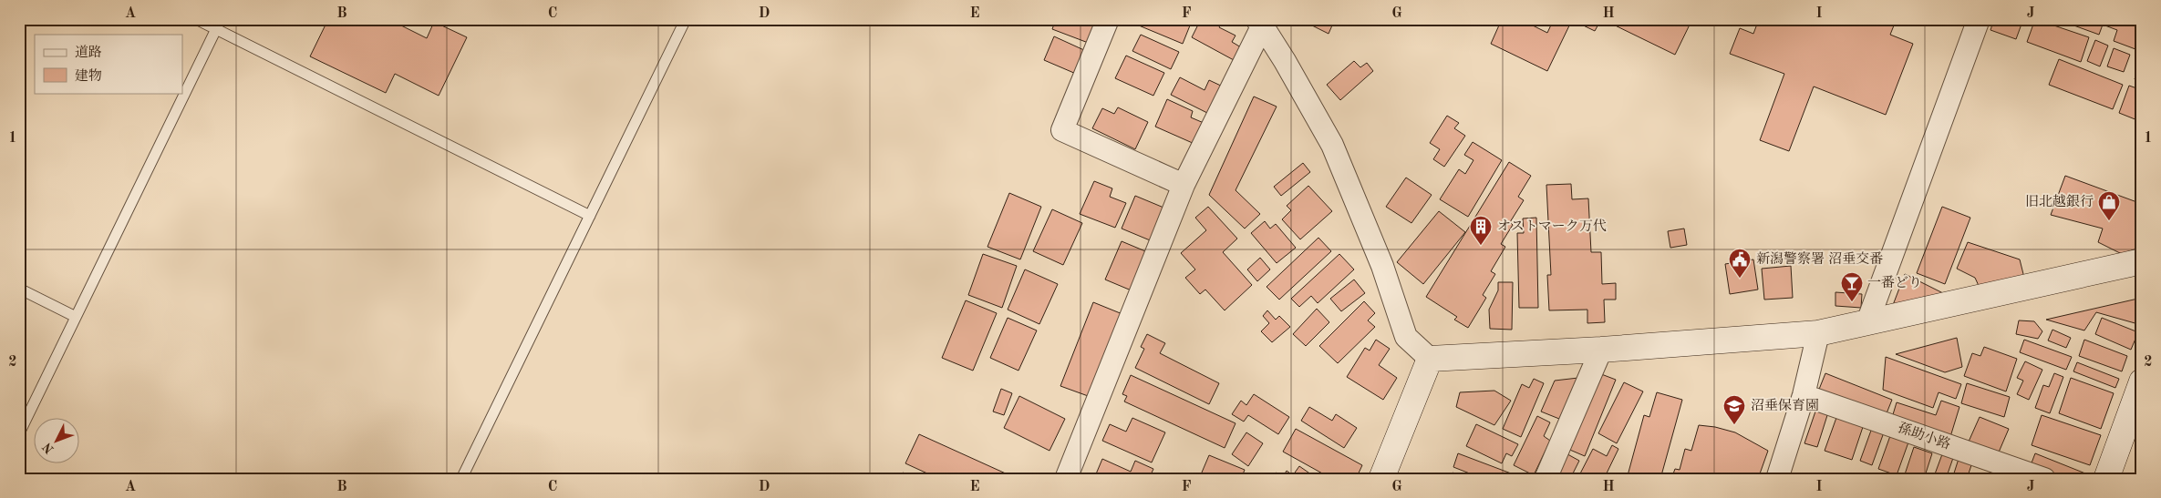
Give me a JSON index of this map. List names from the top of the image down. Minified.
{"streets":{"street":["孫助小路"]},"places":{"shop":["旧北越銀行"],"building":["オストマーク万代"],"public building":["新潟警察署 沼垂交番"],"bar":["一番どり"],"school or university":["沼垂保育園"]},"legend":["道路","建物"],"north":"bottom left","grid":{"columns":["A","B","C","D","E","F","G","H","I","J"],"rows":["1","2"]}}
